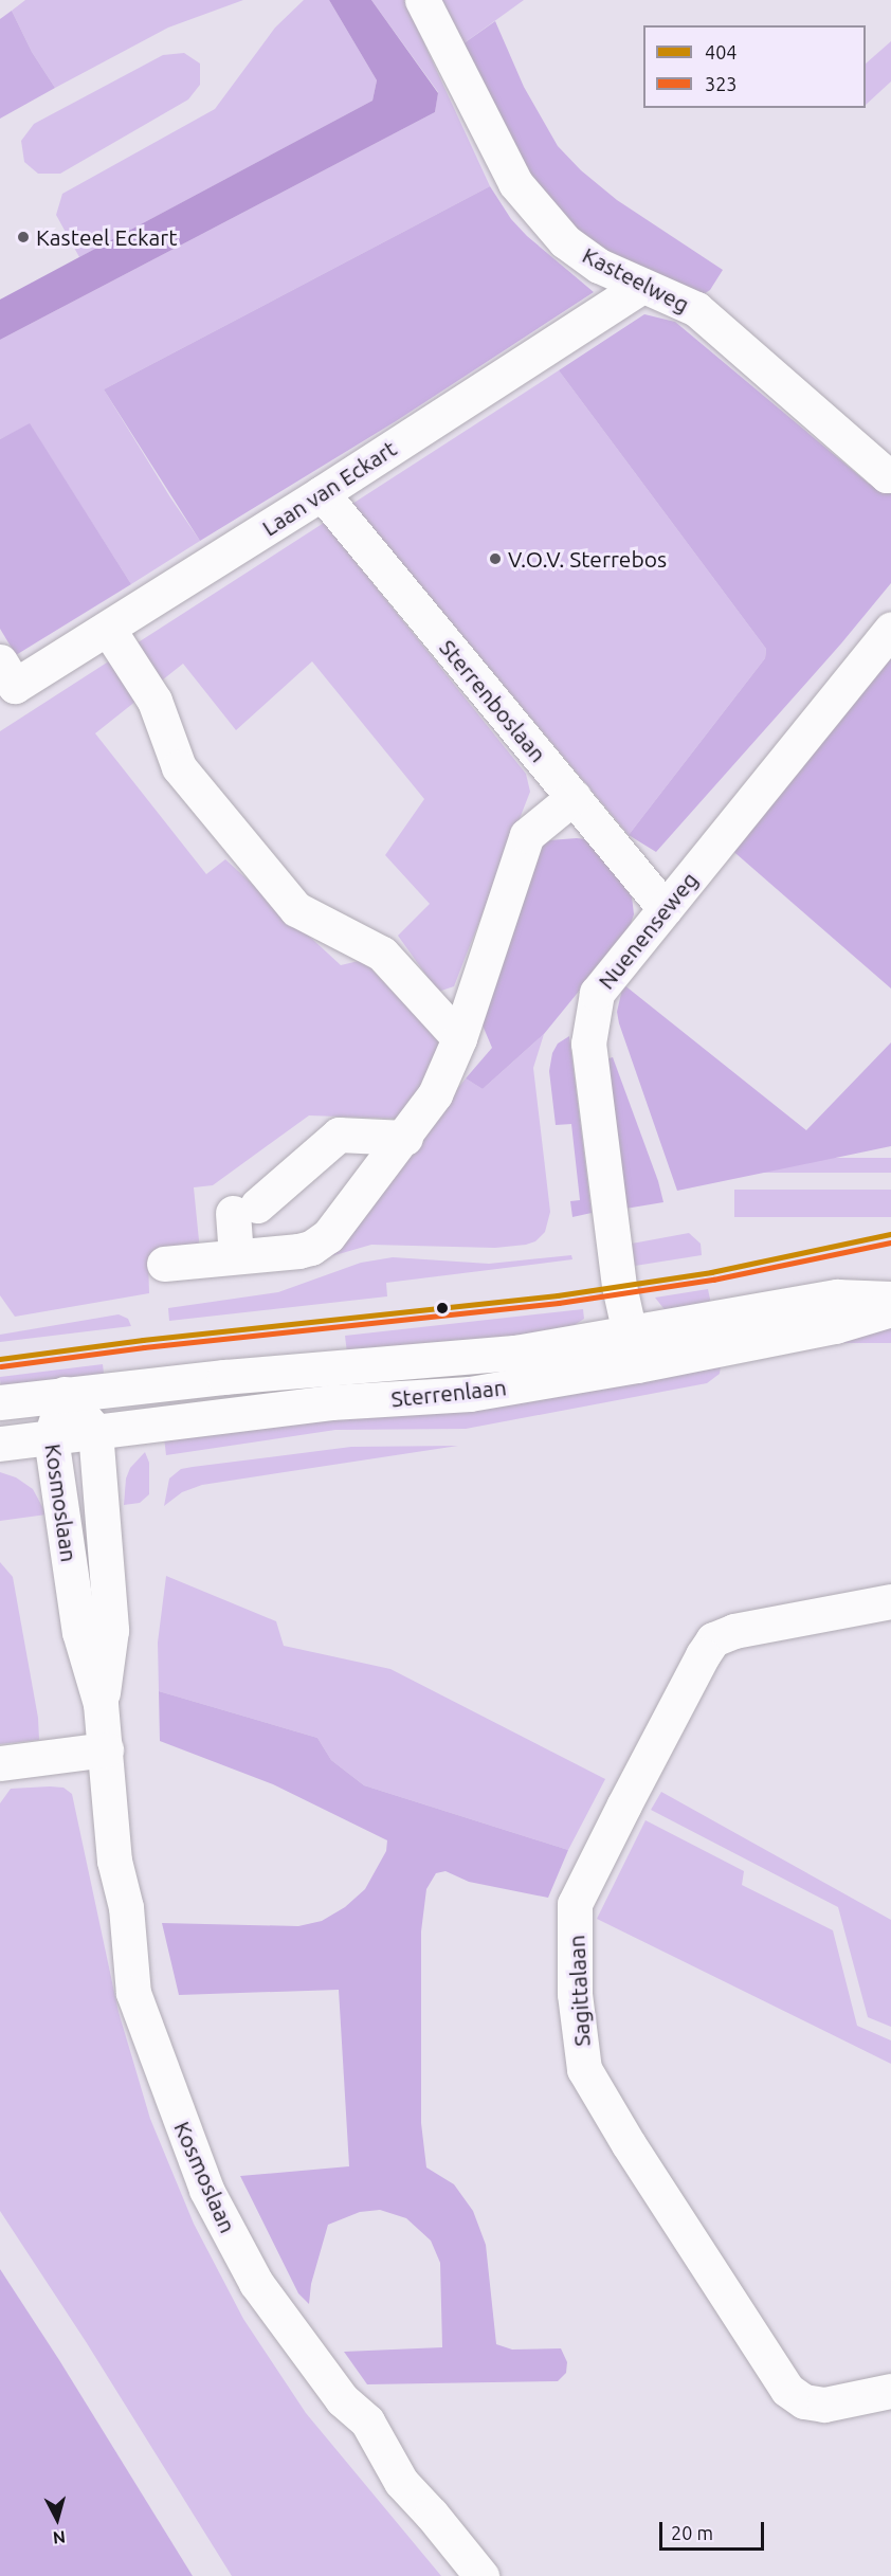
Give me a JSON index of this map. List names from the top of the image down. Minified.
{"streets":{"street":["Kasteelweg","Laan van Eckart","Sterrenboslaan","Nuenenseweg","Sterrenlaan","Kosmoslaan","Sagittalaan"]},"crossings":[["Kasteelweg","Laan van Eckart"],["Laan van Eckart","Sterrenboslaan"],["Sterrenboslaan","Nuenenseweg"],["Nuenenseweg","Sterrenlaan"],["Sterrenlaan","Kosmoslaan"]],"places":["Kasteel Eckart","V.O.V. Sterrebos"],"lines":["transit line 404","transit line 323"],"legend":["404","323"],"scale_bar":"20 m","north":"bottom"}
